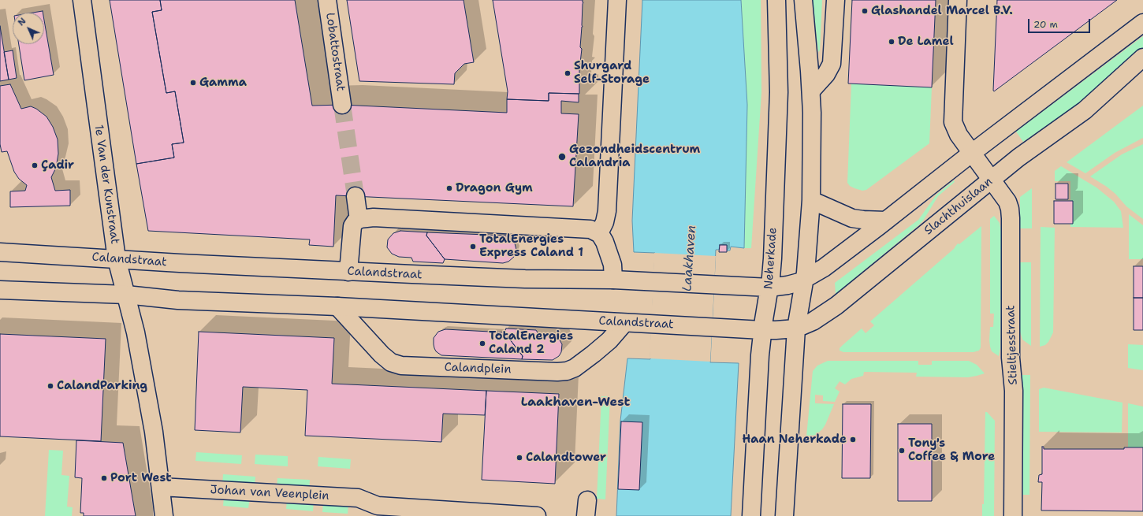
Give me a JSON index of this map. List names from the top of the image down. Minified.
{"streets":{"main road":["Lobattostraat","1e Van der Kunstraat","Slachthuislaan","Neherkade","Calandstraat","Stieltjesstraat","Calandplein","Johan van Veenplein"]},"crossings":[["1e Van der Kunstraat","Calandstraat"],["1e Van der Kunstraat","Johan van Veenplein"],["Slachthuislaan","Neherkade"],["Slachthuislaan","Calandstraat"],["Slachthuislaan","Stieltjesstraat"],["Neherkade","Calandstraat"],["Calandstraat","Calandplein"]],"districts":["Laakhaven-West"],"water":["Laakhaven"],"places":["Glashandel Marcel B.V.","De Lamel","Shurgard Self-Storage","Gamma","Gezondheidscentrum Calandria","Çadir","Dragon Gym","TotalEnergies Express Caland 1","TotalEnergies Caland 2","CalandParking","Haan Neherkade","Tony's Coffee & More","Calandtower","Port West"],"scale_bar":"20 m","north":"top left"}
